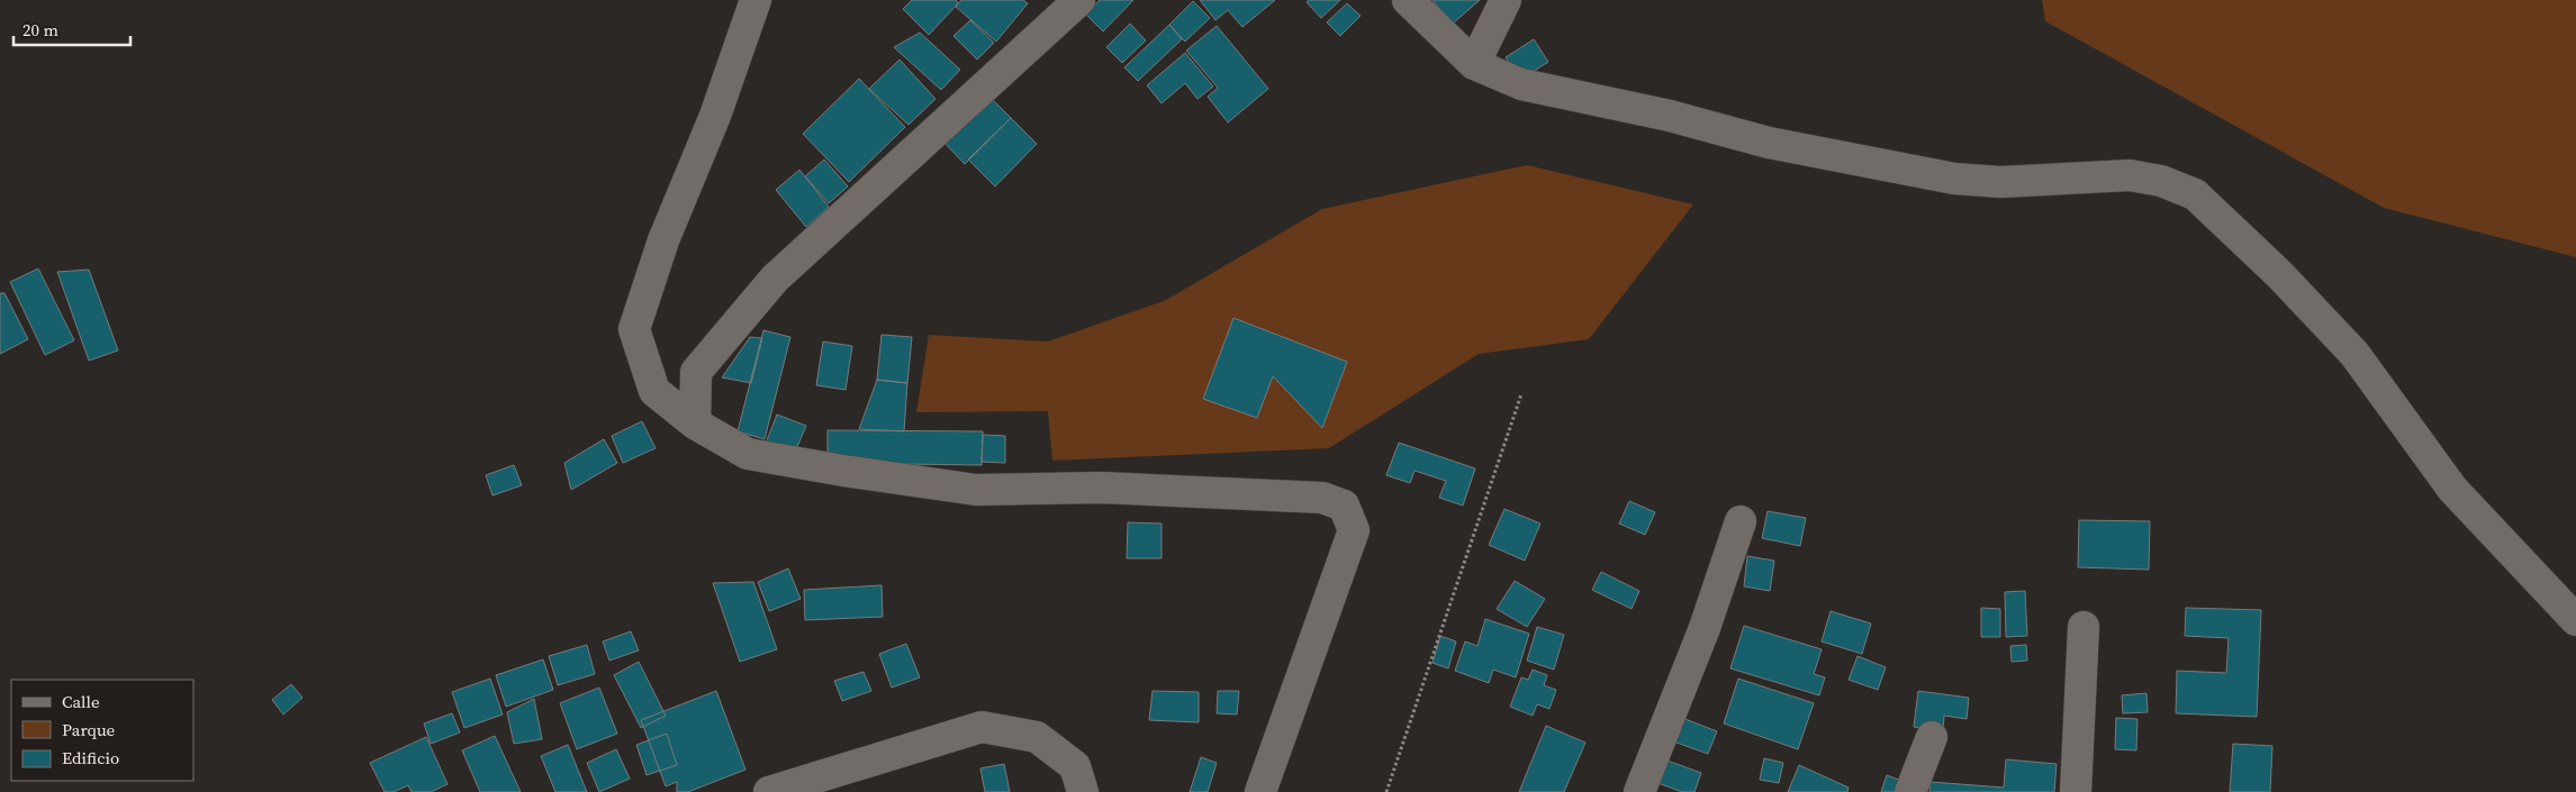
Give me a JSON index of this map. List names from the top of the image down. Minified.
{"legend":["Calle","Parque","Edificio"],"scale_bar":"20 m"}
